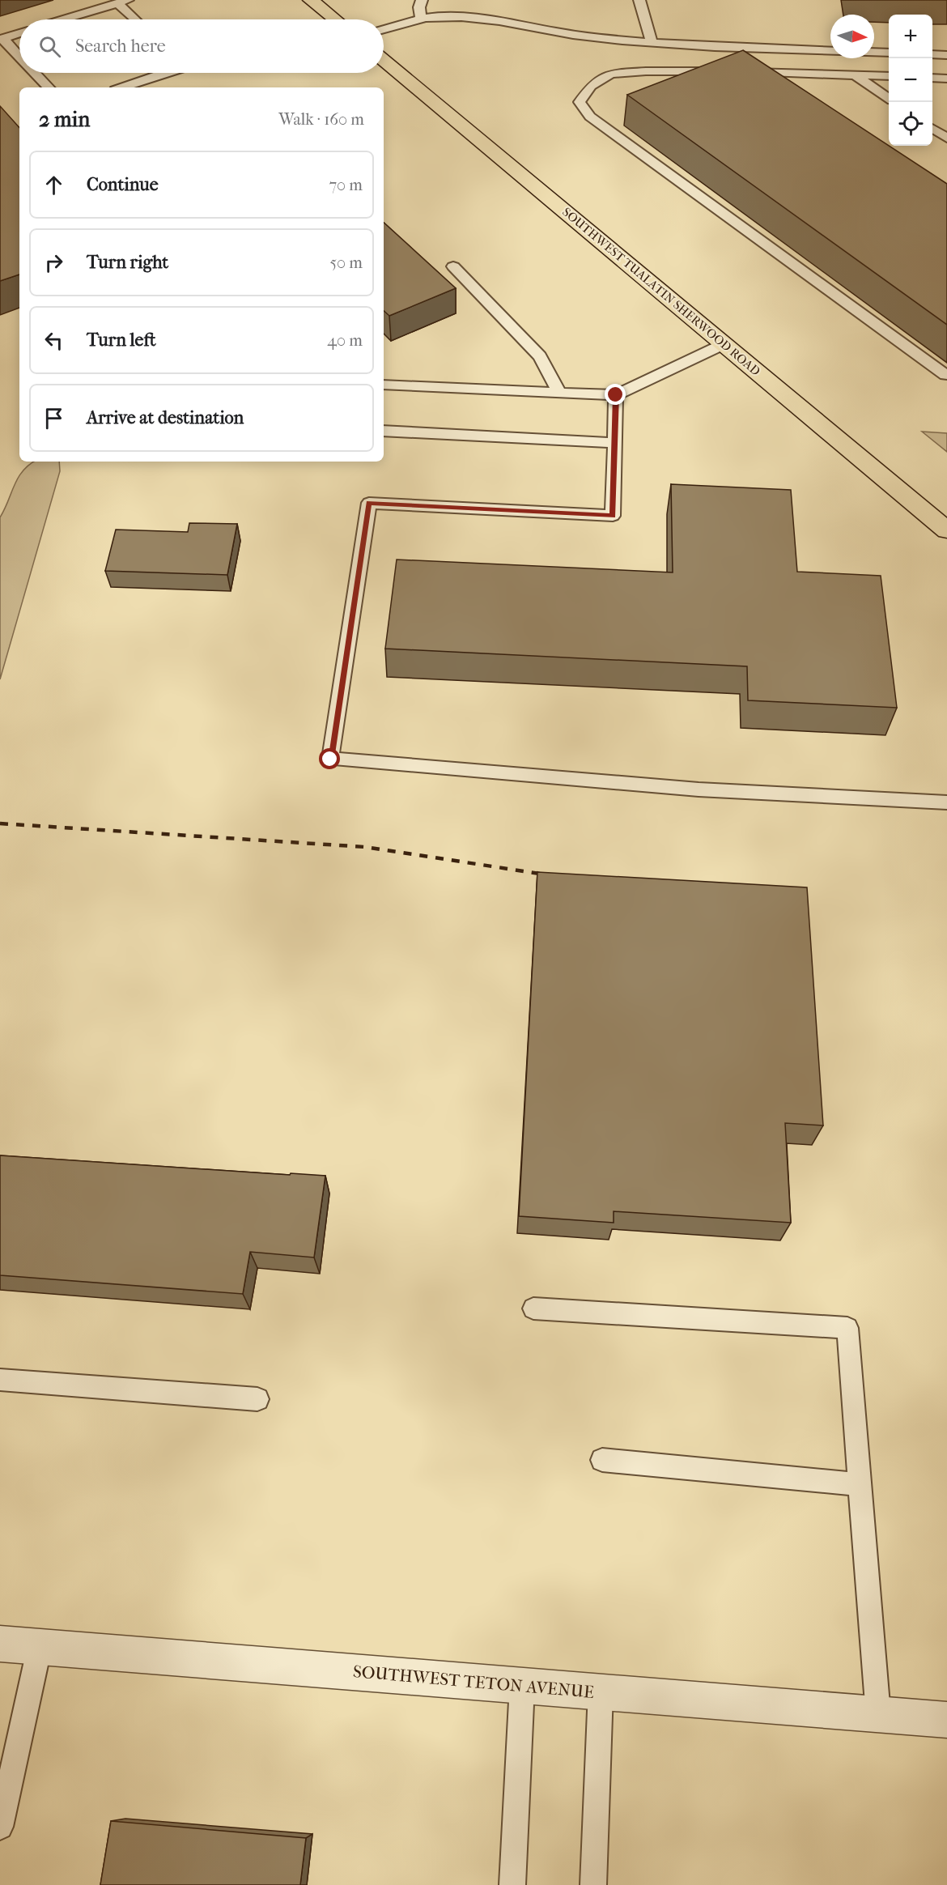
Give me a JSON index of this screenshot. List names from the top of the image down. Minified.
{"streets":{"highway":["SOUTHWEST TUALATIN SHERWOOD ROAD"],"street":["SOUTHWEST TETON AVENUE"]},"north":"right","page":{"map_buttons":["+","−"],"search":"Search here","heading":["2 min","Walk · 160 m"],"list":[["Continue","70 m"],["Turn right","50 m"],["Turn left","40 m"],"Arrive at destination"]}}
